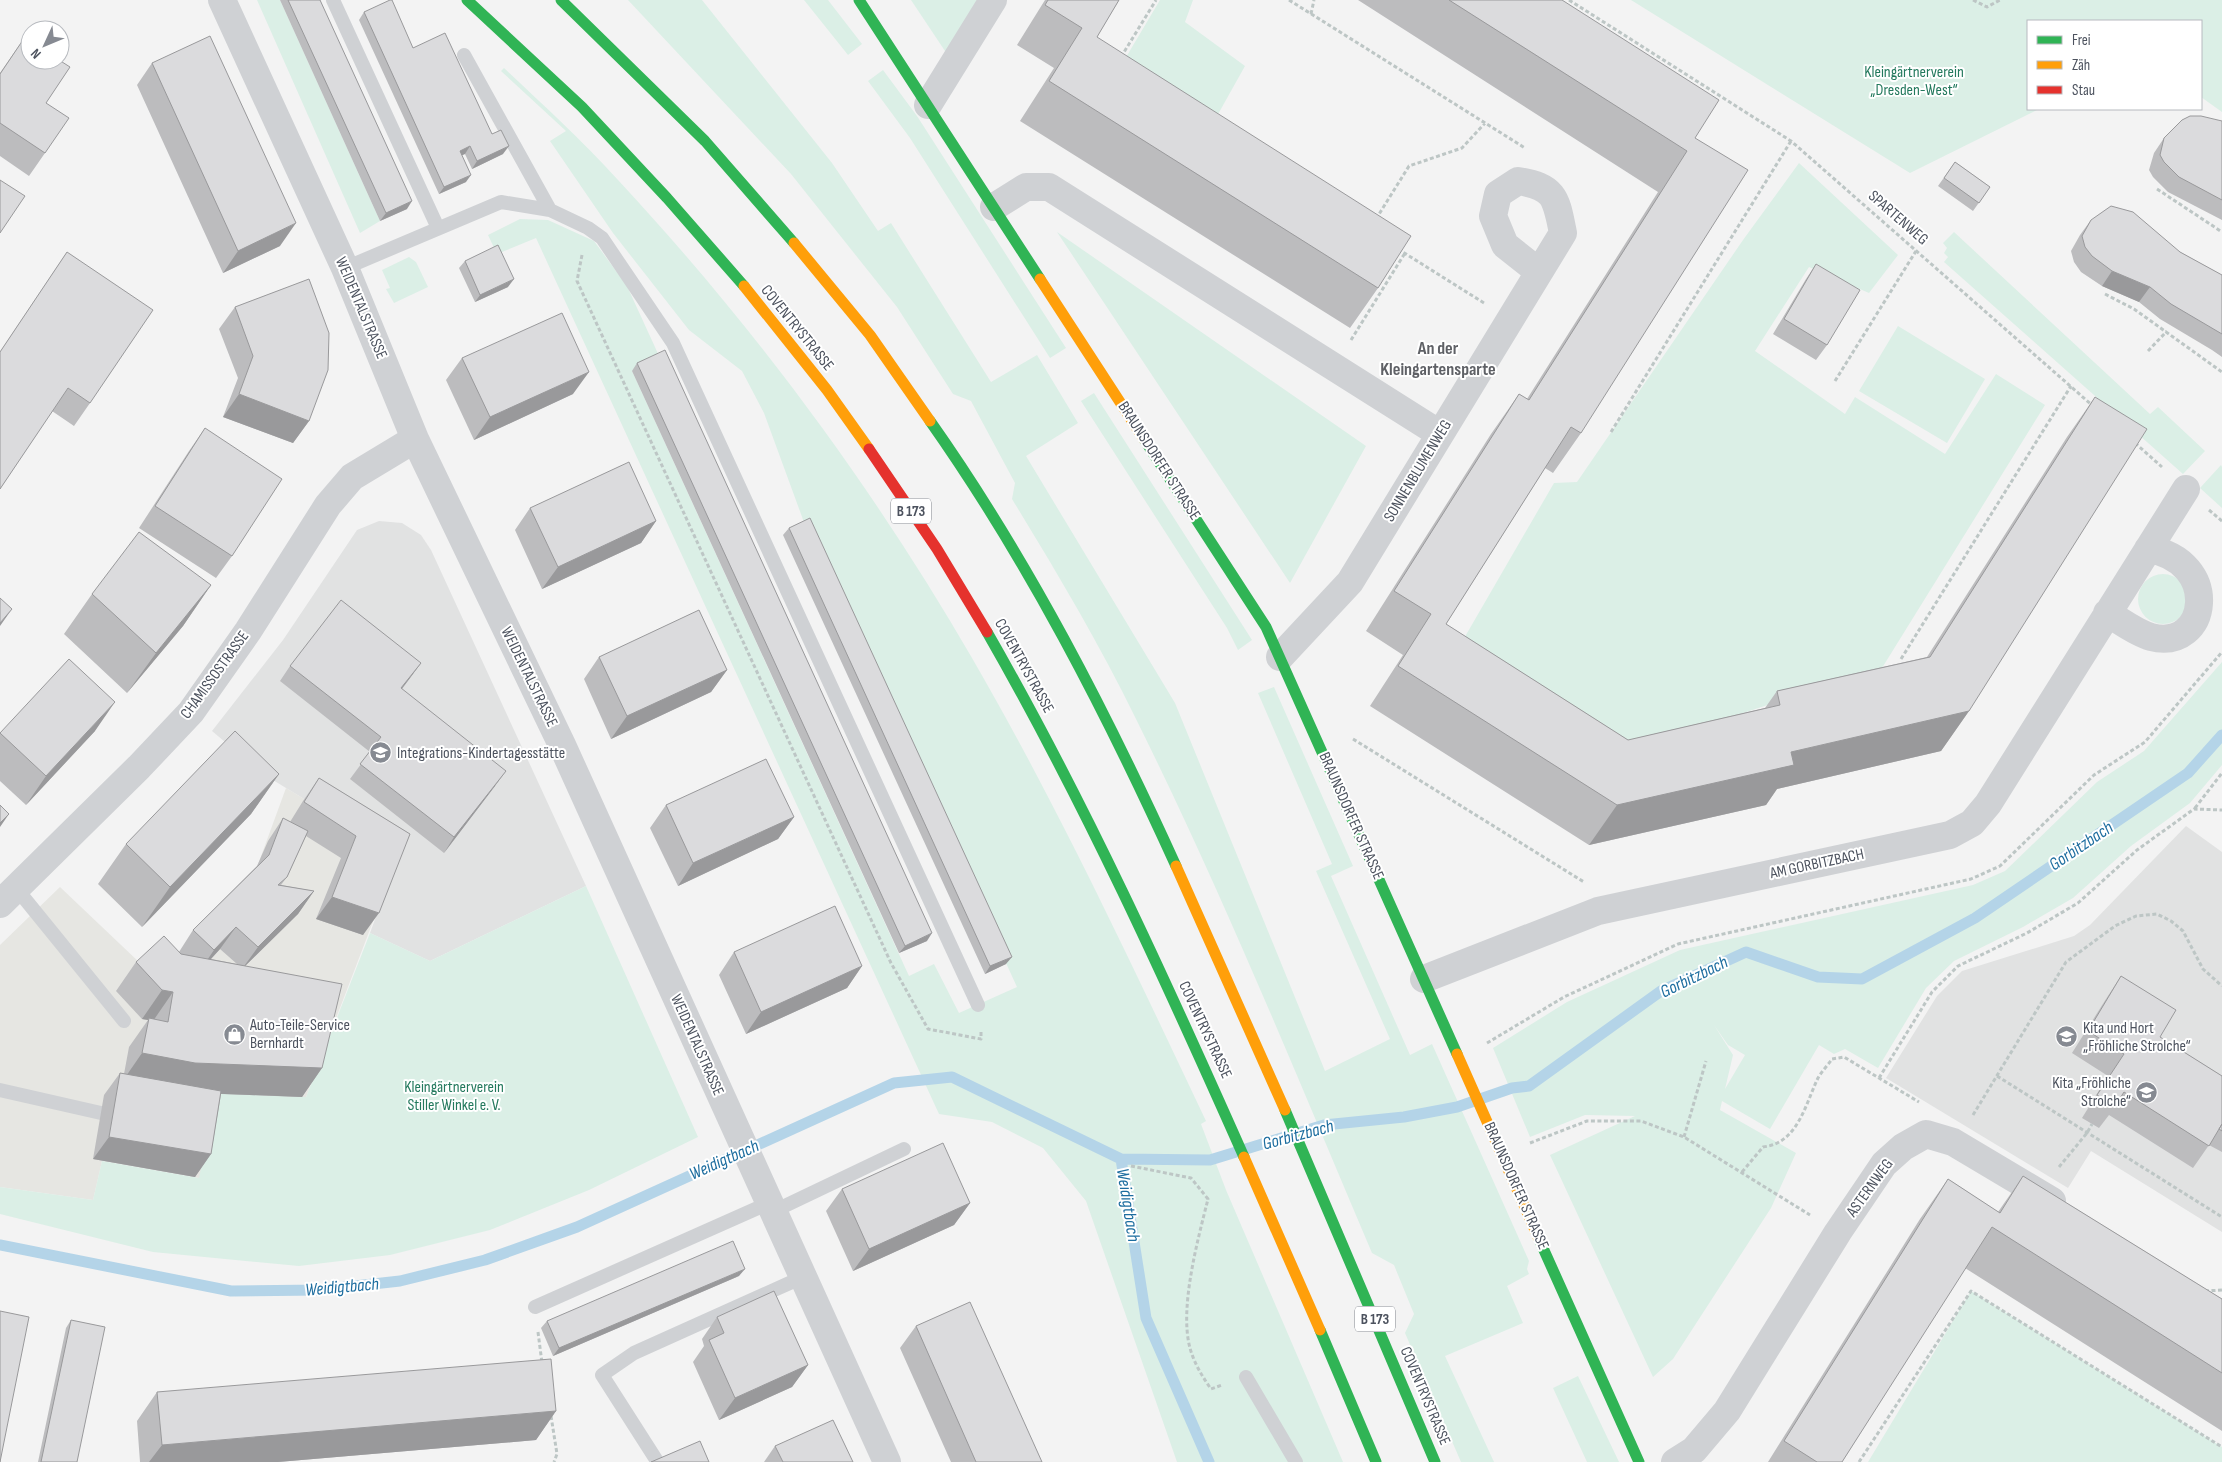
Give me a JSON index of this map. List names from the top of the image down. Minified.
{"streets":{"main road":["COVENTRYSTRASSE","BRAUNSDORFER STRASSE","B 173"],"street":["WEIDENTALSTRASSE","SONNENBLUMENWEG","CHAMISSOSTRASSE","AM GORBITZBACH","ASTERNWEG"],"path":["SPARTENWEG"]},"crossings":[["WEIDENTALSTRASSE","CHAMISSOSTRASSE"],["BRAUNSDORFER STRASSE","SONNENBLUMENWEG"],["BRAUNSDORFER STRASSE","AM GORBITZBACH"]],"districts":["An der Kleingartensparte"],"water":["Gorbitzbach","Weidigtbach"],"parks":["Kleingärtnerverein „Dresden-West“","Kleingärtnerverein Stiller Winkel e. V."],"places":{"school or university":["Integrations-Kindertagesstätte","Kita und Hort „Fröhliche Strolche“","Kita „Fröhliche Strolche“"],"shop":["Auto-Teile-Service Bernhardt"]},"legend":["Frei","Zäh","Stau"],"north":"bottom left"}
